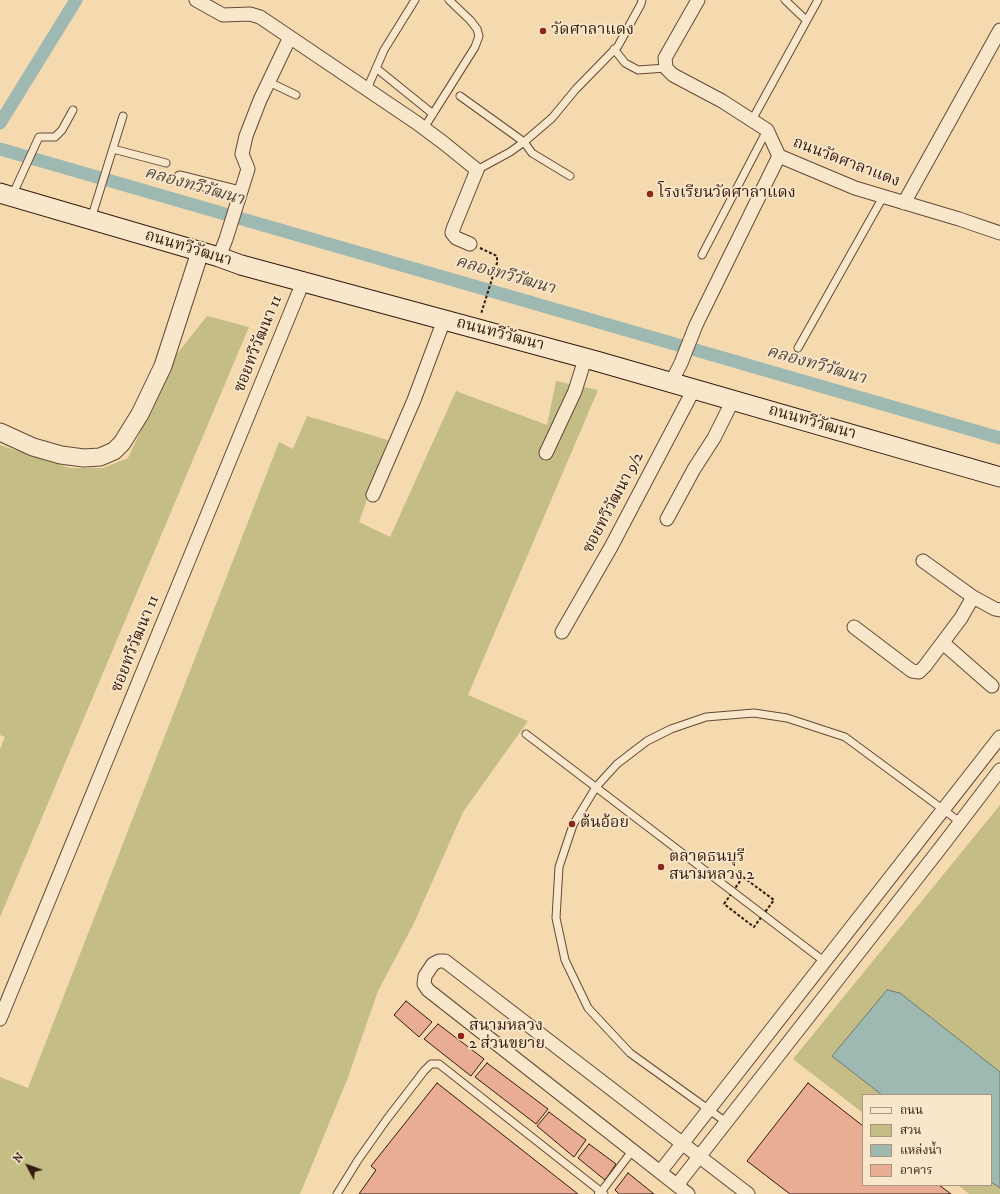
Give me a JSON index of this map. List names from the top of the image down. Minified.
{"streets":{"main road":["ถนนทวีวัฒนา"],"street":["ถนนวัดศาลาแดง","ซอยทวีวัฒนา 11","ซอยทวีวัฒนา 9/2"]},"crossings":[["ถนนทวีวัฒนา","ซอยทวีวัฒนา 11"],["ถนนทวีวัฒนา","ซอยทวีวัฒนา 9/2"]],"water":["คลองทวีวัฒนา"],"places":["วัดศาลาแดง","โรงเรียนวัดศาลาแดง","ต้นอ้อย","ตลาดธนบุรี สนามหลวง 2","สนามหลวง 2 ส่วนขยาย"],"legend":["ถนน","สวน","แหล่งน้ำ","อาคาร"],"north":"top left"}
